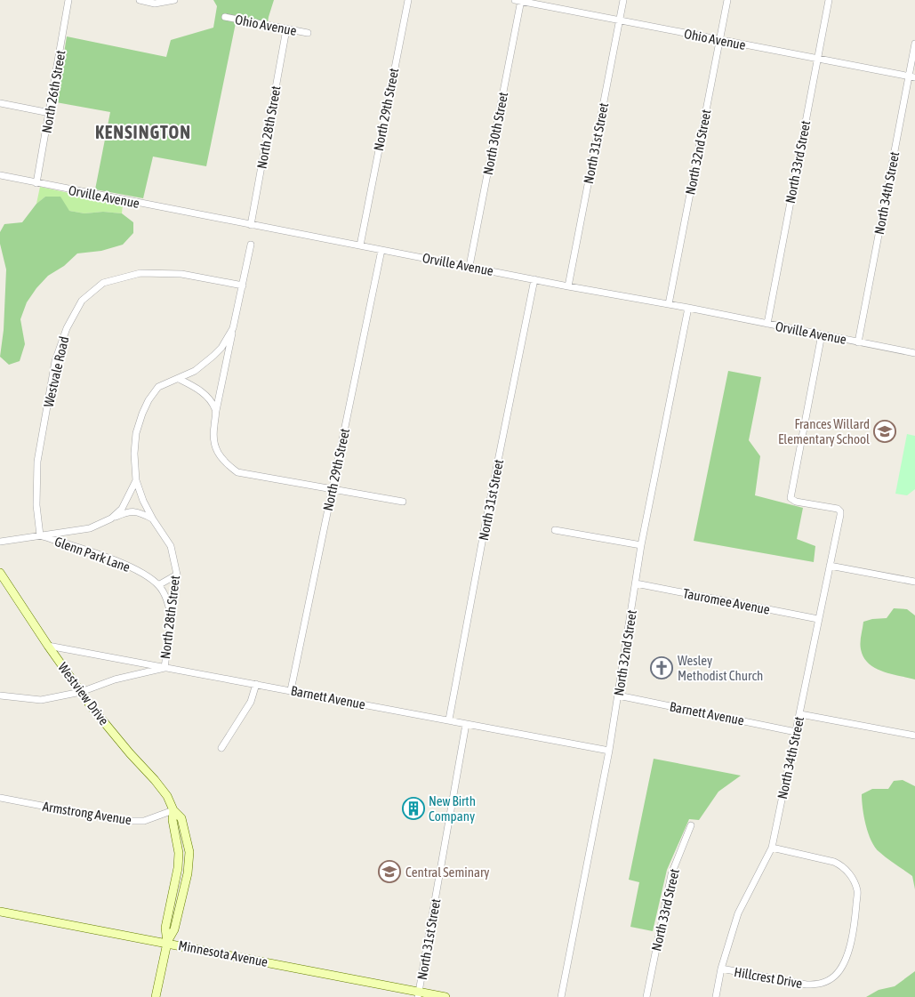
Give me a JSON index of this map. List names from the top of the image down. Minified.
{"streets":{"main road":["Westview Drive","Minnesota Avenue"],"street":["Ohio Avenue","North 26th Street","North 29th Street","North 28th Street","North 30th Street","North 31st Street","North 32nd Street","North 33rd Street","North 34th Street","Orville Avenue","Westvale Road","Glenn Park Lane","Tauromee Avenue","Barnett Avenue","Armstrong Avenue","Hillcrest Drive"]},"crossings":[["Ohio Avenue","North 28th Street"],["Ohio Avenue","North 30th Street"],["Ohio Avenue","North 31st Street"],["Ohio Avenue","North 32nd Street"],["Ohio Avenue","North 33rd Street"],["Ohio Avenue","North 34th Street"],["North 26th Street","Orville Avenue"],["North 29th Street","Orville Avenue"],["North 29th Street","Barnett Avenue"],["North 28th Street","Orville Avenue"],["North 28th Street","Glenn Park Lane"],["North 28th Street","Barnett Avenue"],["North 30th Street","Orville Avenue"],["North 31st Street","Orville Avenue"],["North 31st Street","Barnett Avenue"],["North 31st Street","Minnesota Avenue"],["North 32nd Street","Orville Avenue"],["North 32nd Street","Tauromee Avenue"],["North 32nd Street","Barnett Avenue"],["North 33rd Street","Orville Avenue"],["North 34th Street","Orville Avenue"],["North 34th Street","Tauromee Avenue"],["North 34th Street","Barnett Avenue"],["North 34th Street","Hillcrest Drive"],["Westvale Road","Glenn Park Lane"],["Westview Drive","Barnett Avenue"],["Westview Drive","Armstrong Avenue"],["Westview Drive","Minnesota Avenue"]],"districts":["KENSINGTON"],"places":{"school or university":["Frances Willard Elementary School","Central Seminary"],"church":["Wesley Methodist Church"],"building":["New Birth Company"]}}
